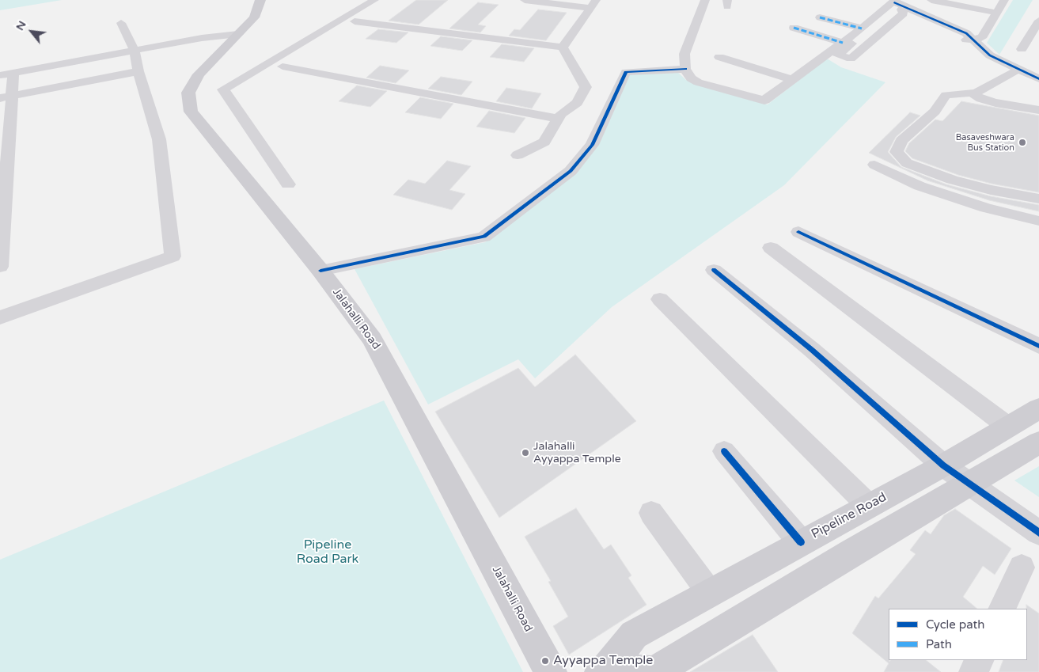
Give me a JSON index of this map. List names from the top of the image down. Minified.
{"streets":{"main road":["Jalahalli Road","Pipeline Road"]},"parks":["Pipeline Road Park"],"places":["Basaveshwara Bus Station","Jalahalli Ayyappa Temple","Ayyappa Temple"],"legend":["Cycle path","Path"],"north":"top left"}
